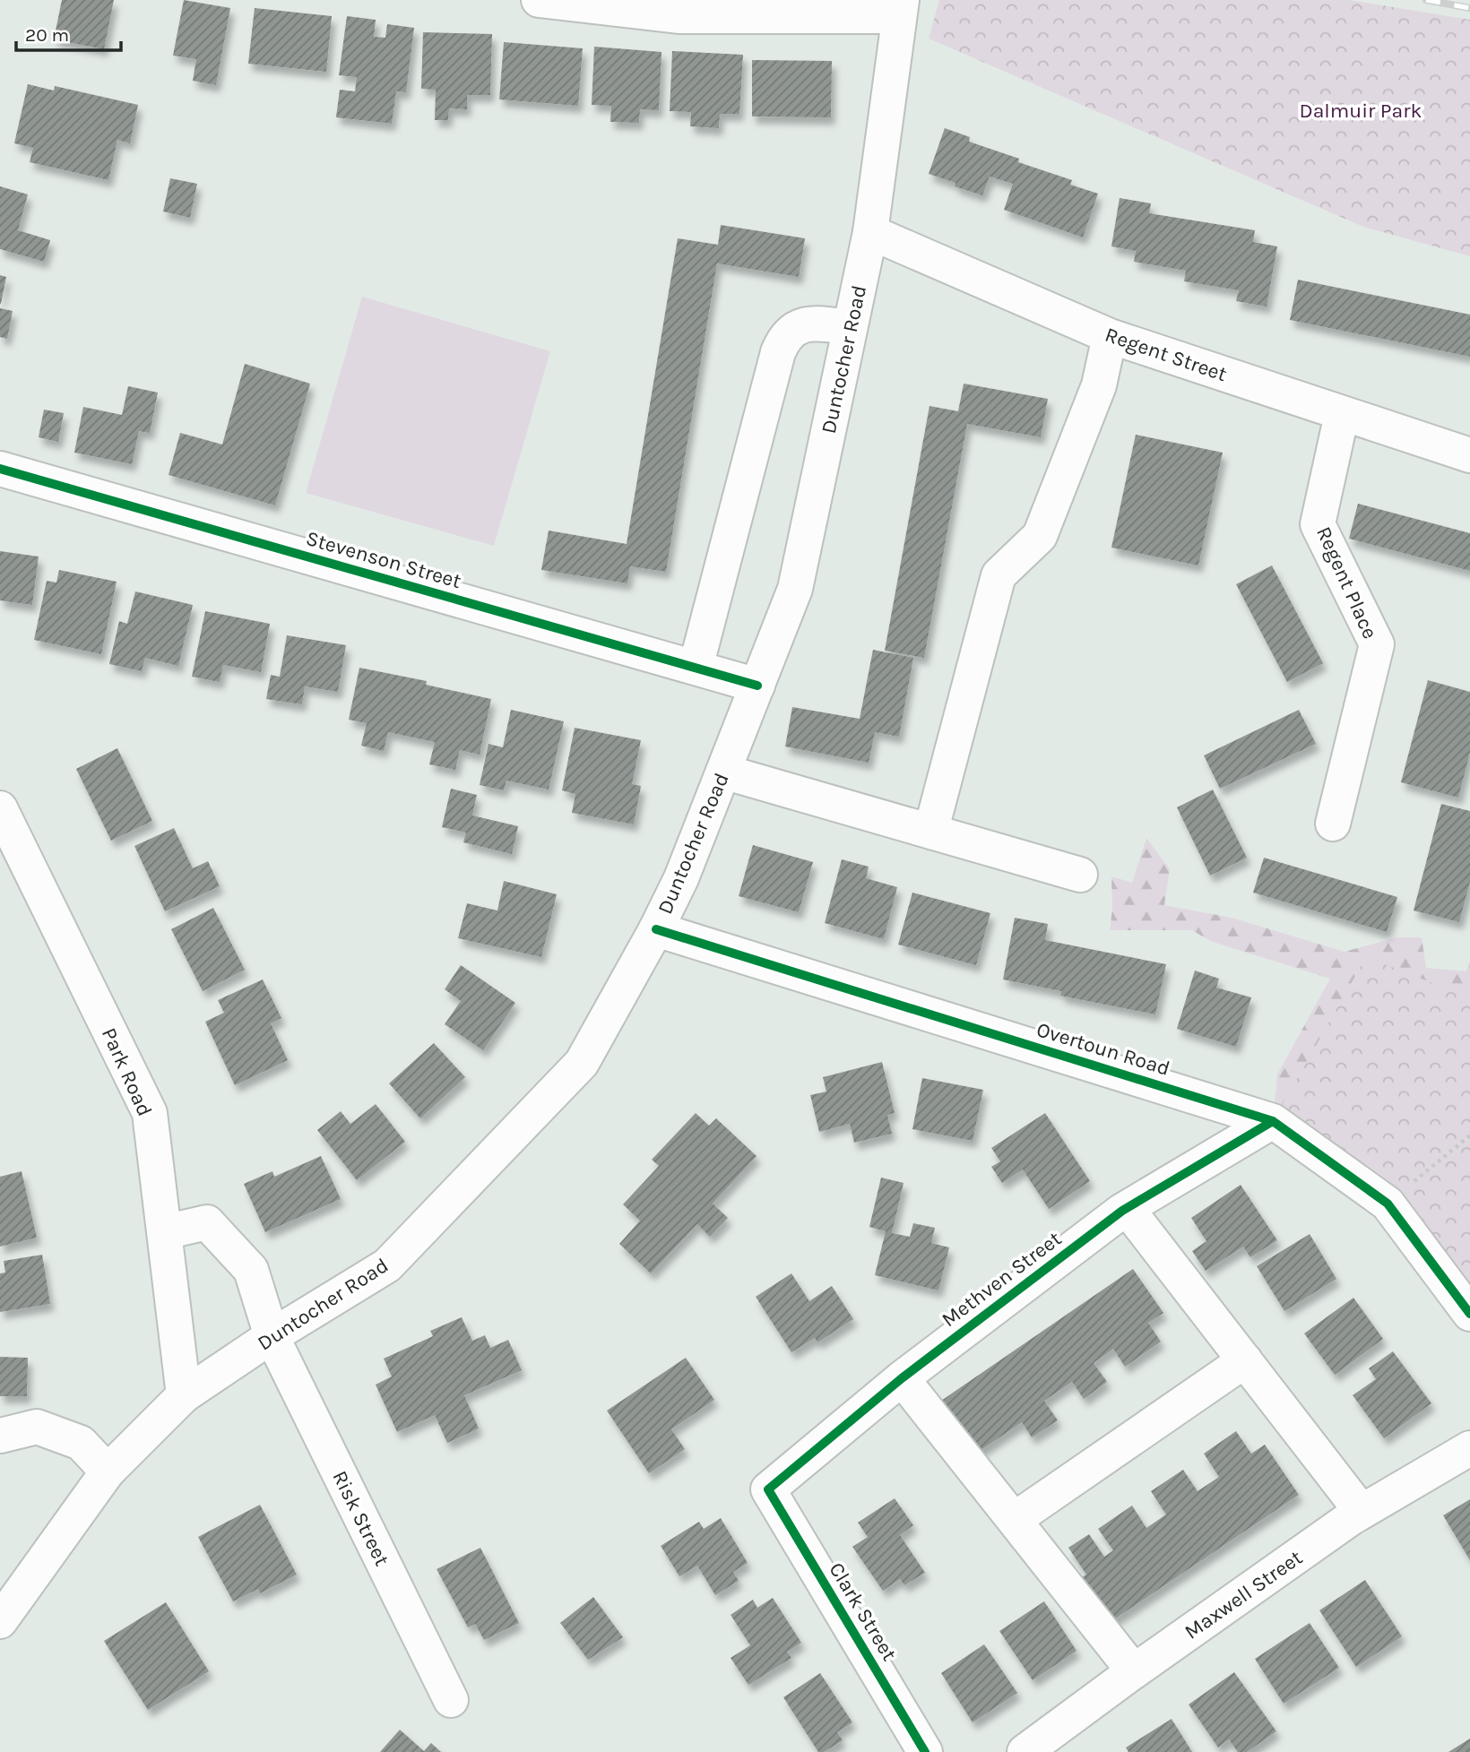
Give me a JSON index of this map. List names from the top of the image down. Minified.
{"streets":{"street":["Regent Street","Duntocher Road","Stevenson Street","Regent Place","Overtoun Road","Park Road","Methven Street","Risk Street","Maxwell Street","Clark Street"]},"crossings":[["Regent Street","Duntocher Road"],["Regent Street","Regent Place"],["Duntocher Road","Stevenson Street"],["Duntocher Road","Overtoun Road"],["Duntocher Road","Park Road"],["Duntocher Road","Risk Street"],["Overtoun Road","Methven Street"],["Park Road","Risk Street"],["Methven Street","Clark Street"]],"parks":["Dalmuir Park"],"scale_bar":"20 m"}
